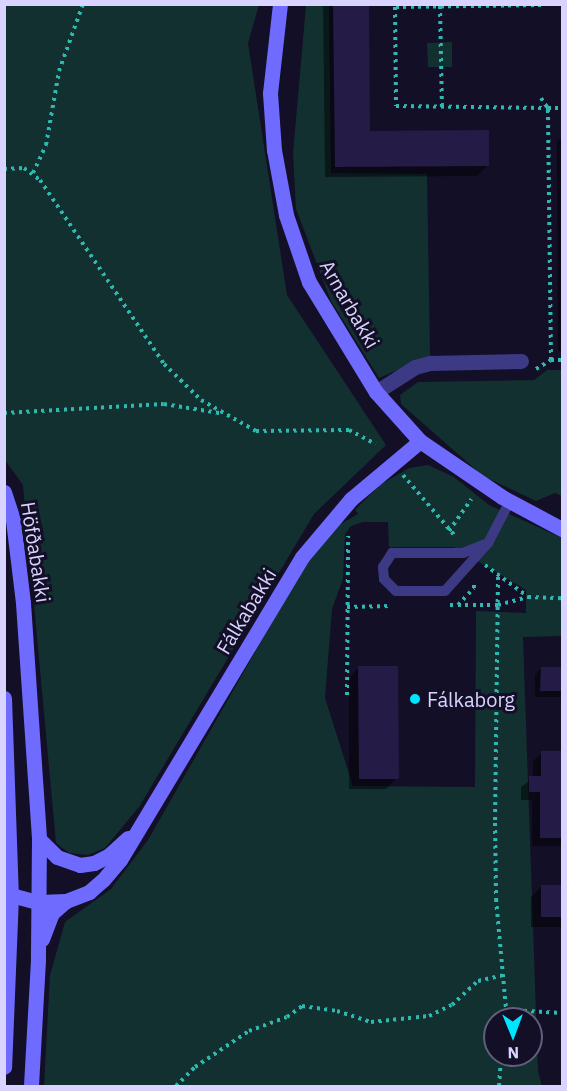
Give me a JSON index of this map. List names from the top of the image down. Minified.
{"streets":{"street":["Arnarbakki","Höfðabakki","Fálkabakki"]},"crossings":[["Arnarbakki","Fálkabakki"],["Höfðabakki","Fálkabakki"]],"places":["Fálkaborg"],"north":"bottom"}
